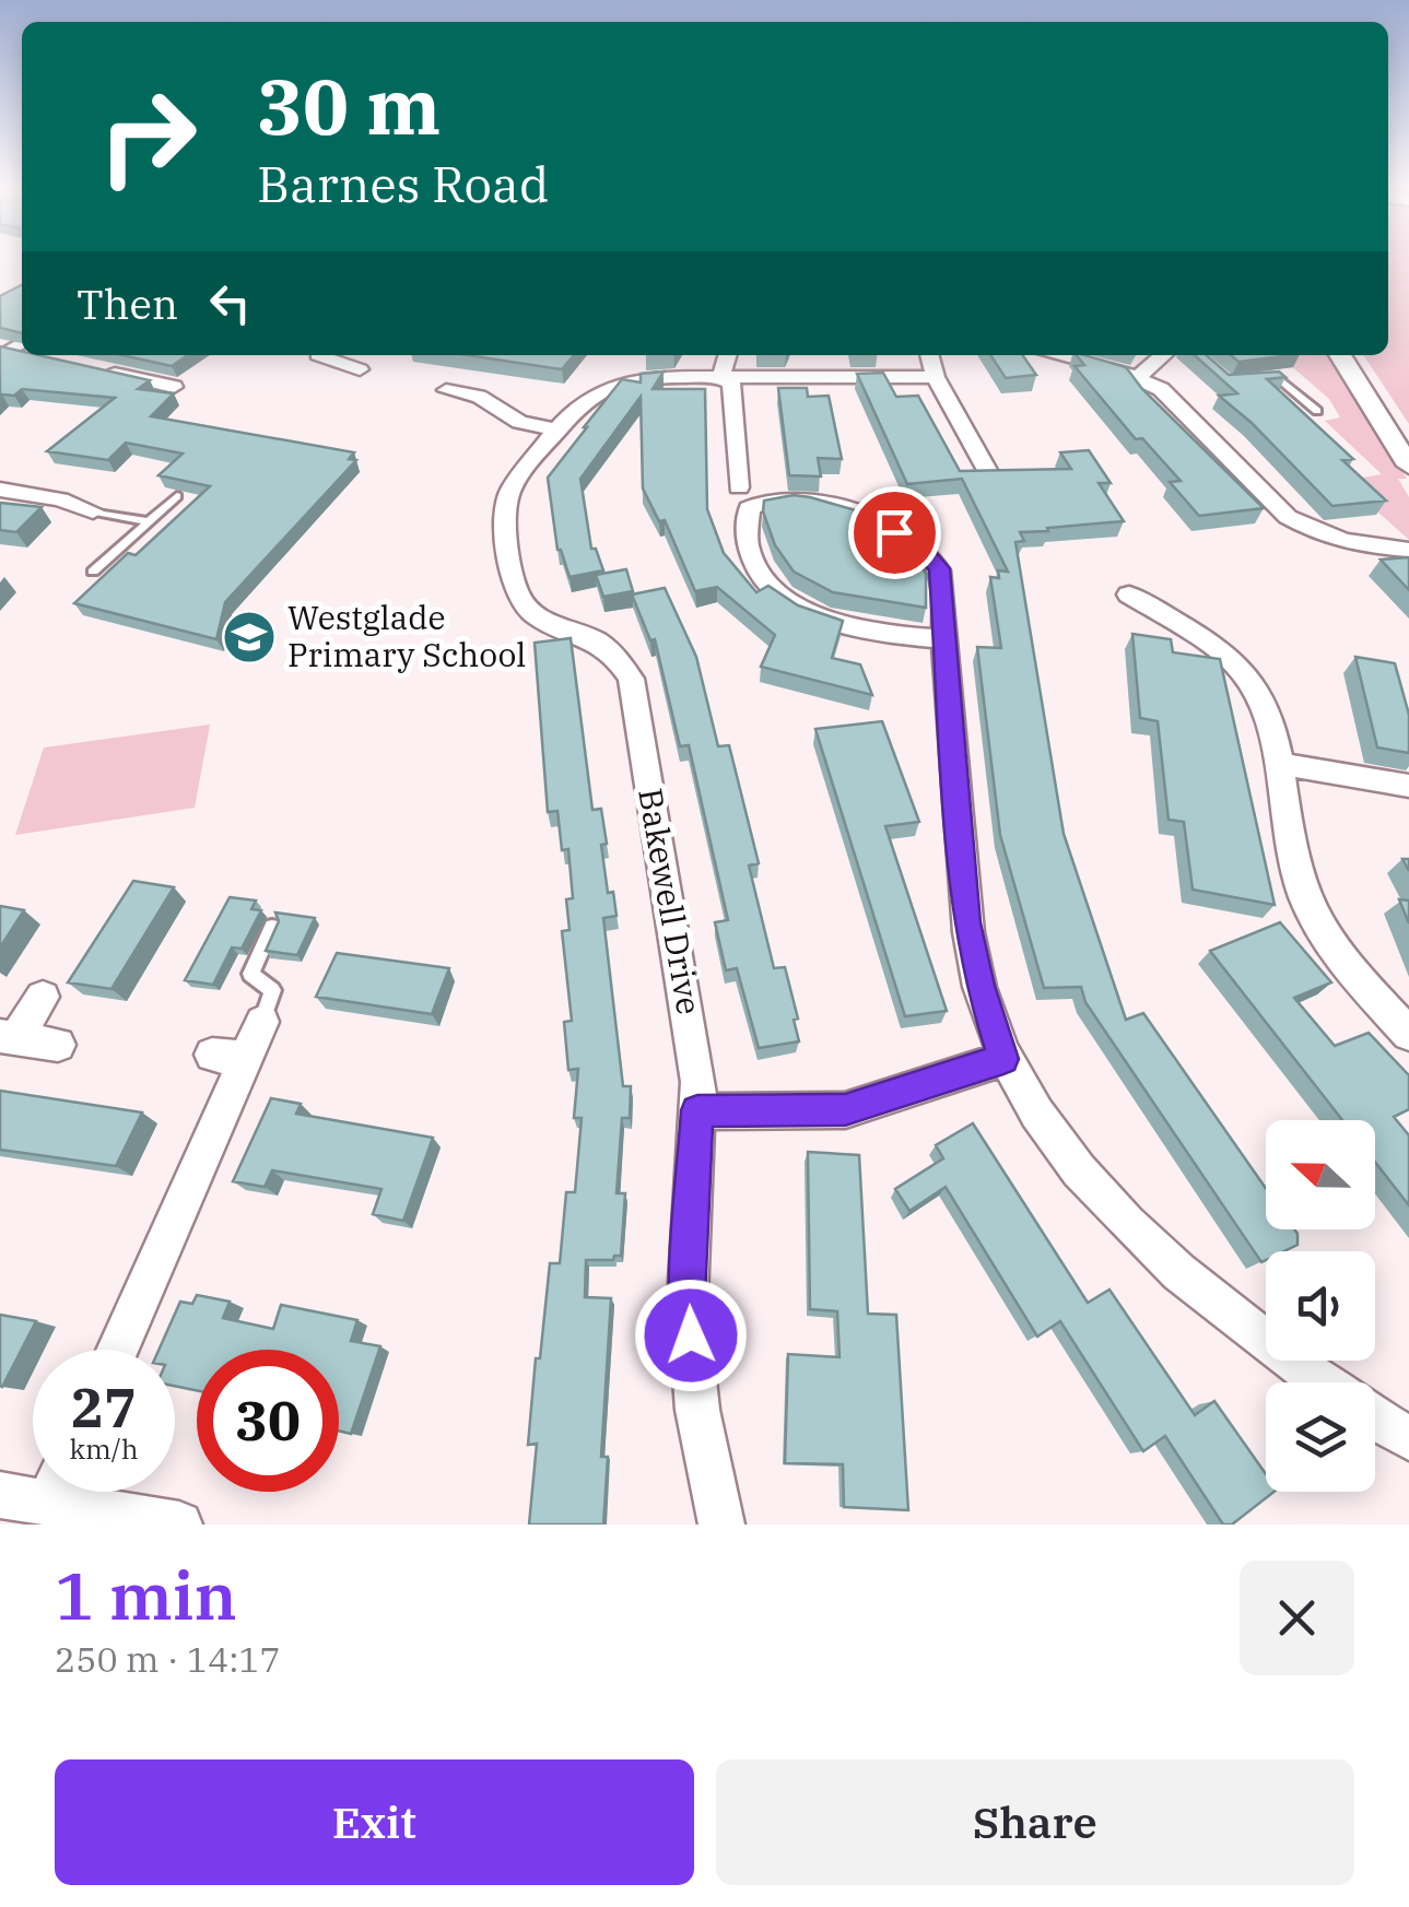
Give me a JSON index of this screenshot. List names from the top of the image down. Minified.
{"streets":{"street":["Bakewell Drive"]},"places":{"school or university":["Westglade Primary School"]},"north":"left","page":{"turn":["30 m","Barnes Road"],"then":"Then","speed":"27 km/h","limit":"30","heading":["1 min","250 m · 14:17"],"buttons":["Exit","Share"]}}
